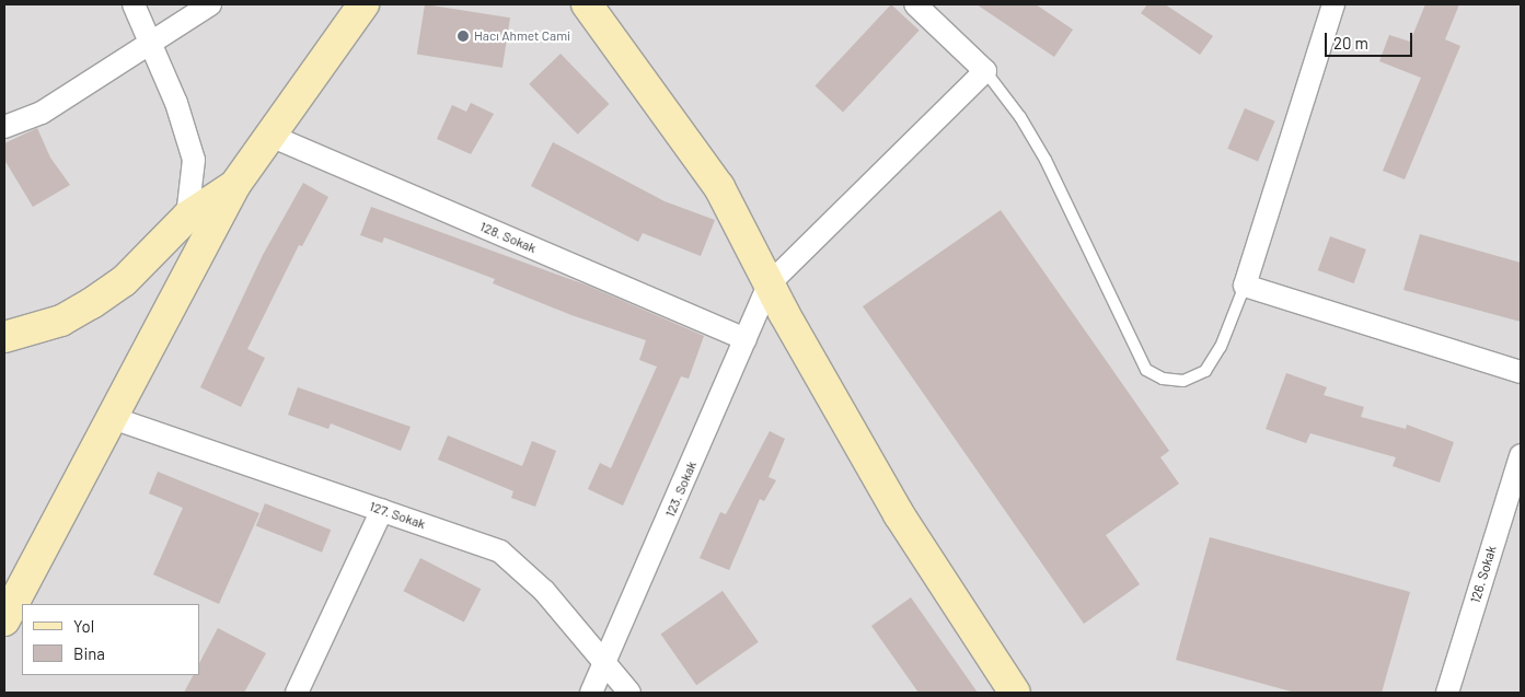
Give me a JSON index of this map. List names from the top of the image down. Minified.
{"streets":{"street":["128. Sokak","123. Sokak","127. Sokak","126. Sokak"]},"crossings":[["128. Sokak","123. Sokak"],["123. Sokak","127. Sokak"]],"places":["Hacı Ahmet Cami"],"legend":["Yol","Bina"],"scale_bar":"20 m"}
